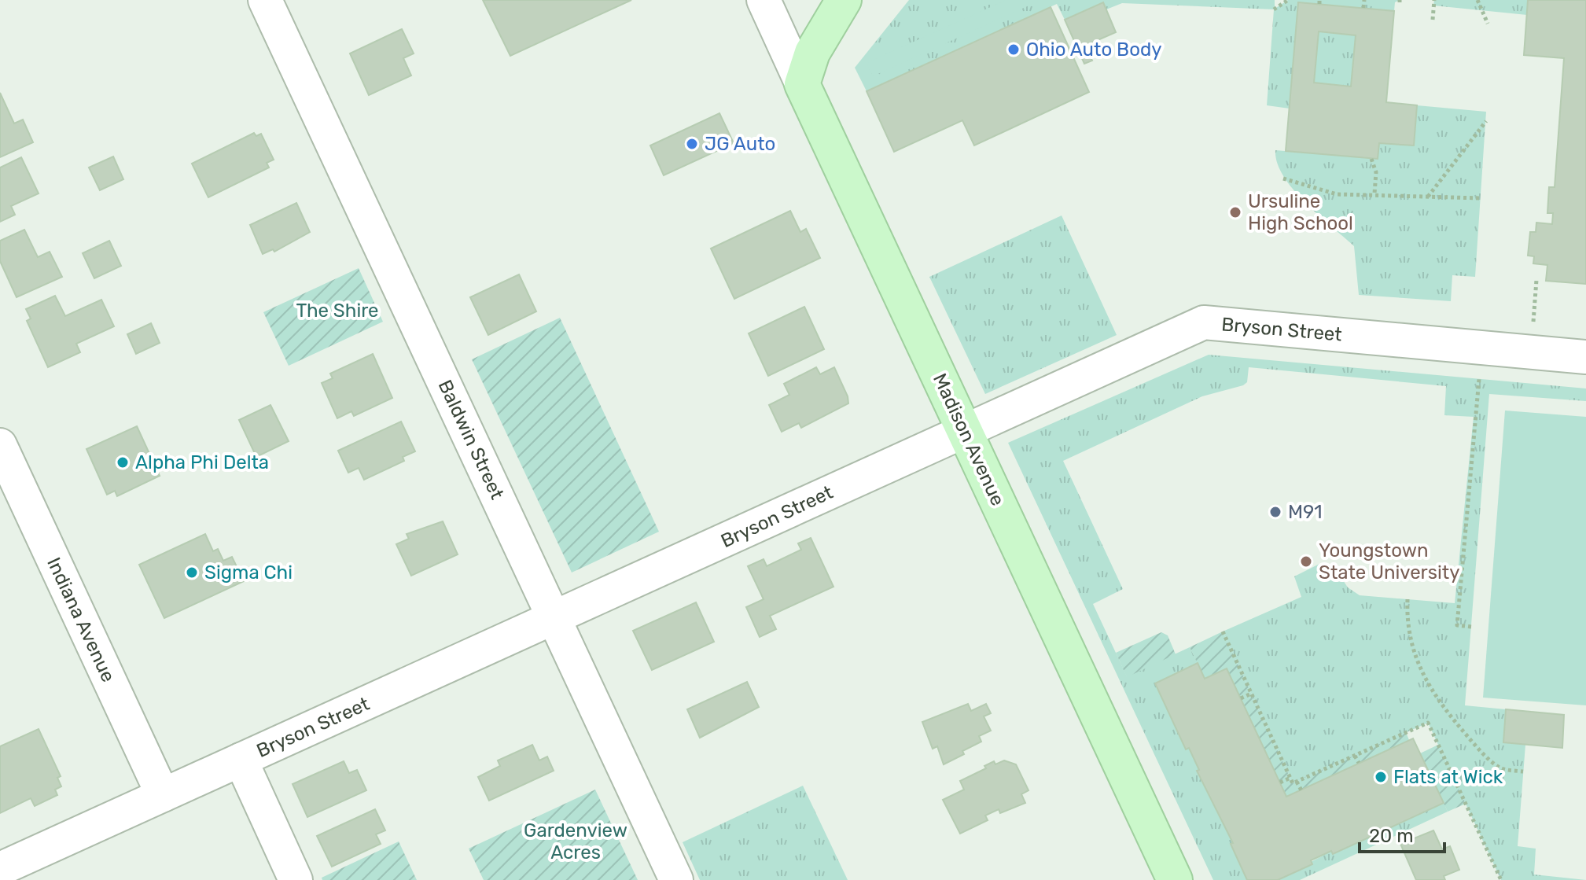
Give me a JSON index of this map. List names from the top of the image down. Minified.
{"streets":{"street":["Bryson Street","Baldwin Street","Madison Avenue","Indiana Avenue"]},"crossings":[["Bryson Street","Baldwin Street"],["Bryson Street","Madison Avenue"],["Bryson Street","Indiana Avenue"]],"parks":["The Shire","Gardenview Acres"],"places":["Ohio Auto Body","JG Auto","Ursuline High School","Alpha Phi Delta","M91","Youngstown State University","Sigma Chi","Flats at Wick"],"scale_bar":"20 m"}
